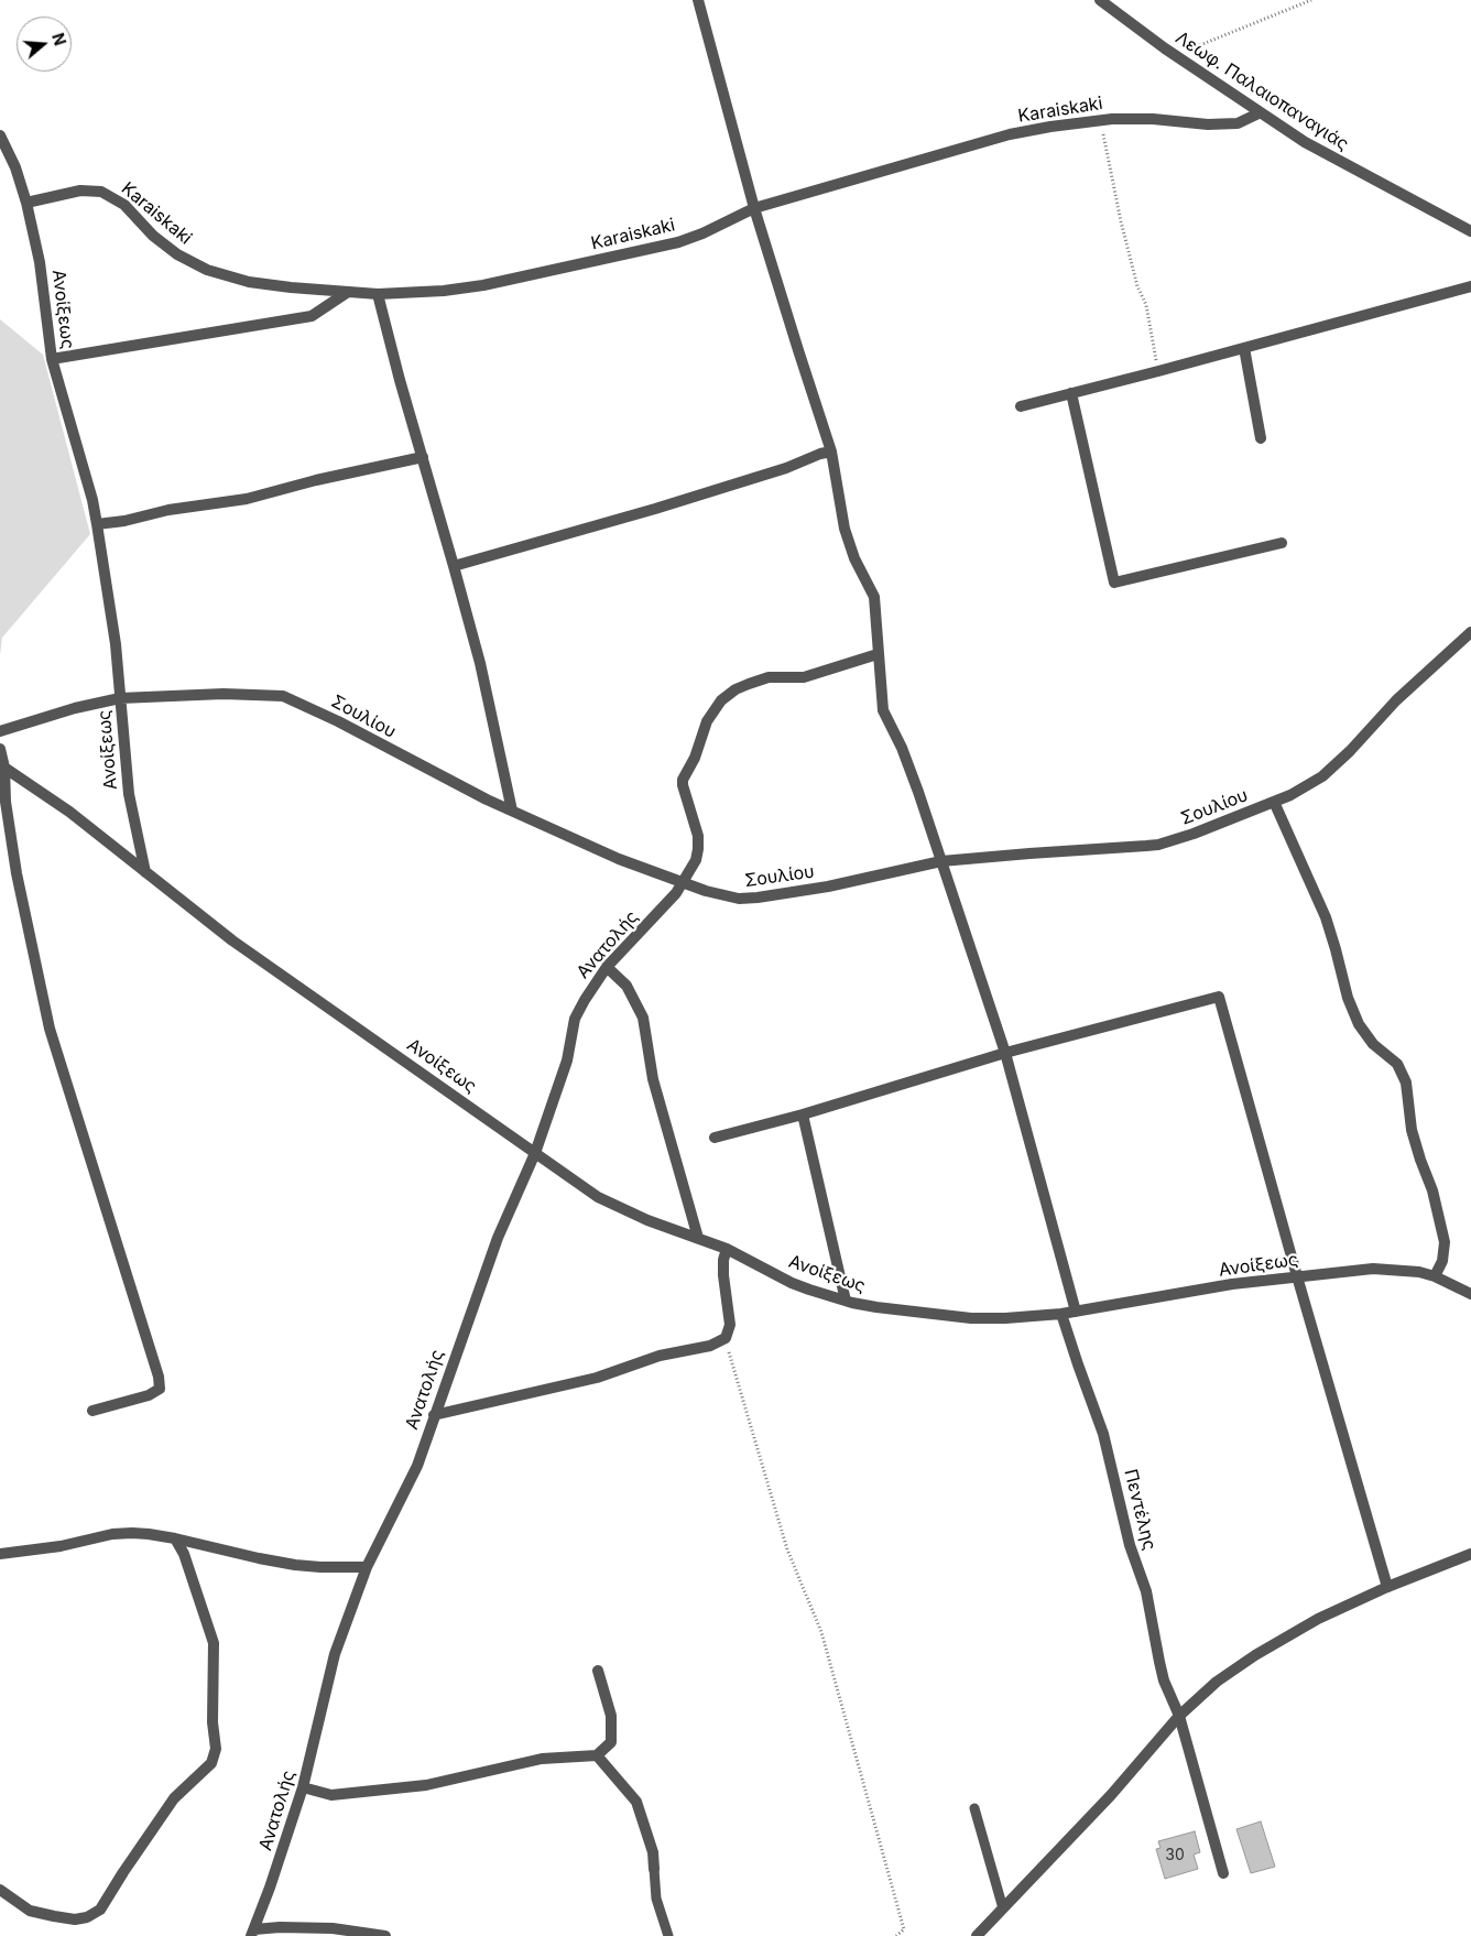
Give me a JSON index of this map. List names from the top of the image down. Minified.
{"streets":{"street":["Λεωφ. Παλαιοπαναγιάς","Karaiskaki","Ανοίξεως","Σουλίου","Ανατολής","Πεντέλης"]},"crossings":[["Λεωφ. Παλαιοπαναγιάς","Karaiskaki"],["Karaiskaki","Ανοίξεως"],["Ανοίξεως","Σουλίου"],["Ανοίξεως","Ανατολής"],["Ανοίξεως","Πεντέλης"],["Σουλίου","Ανατολής"]],"house_numbers":["30"],"north":"right"}
